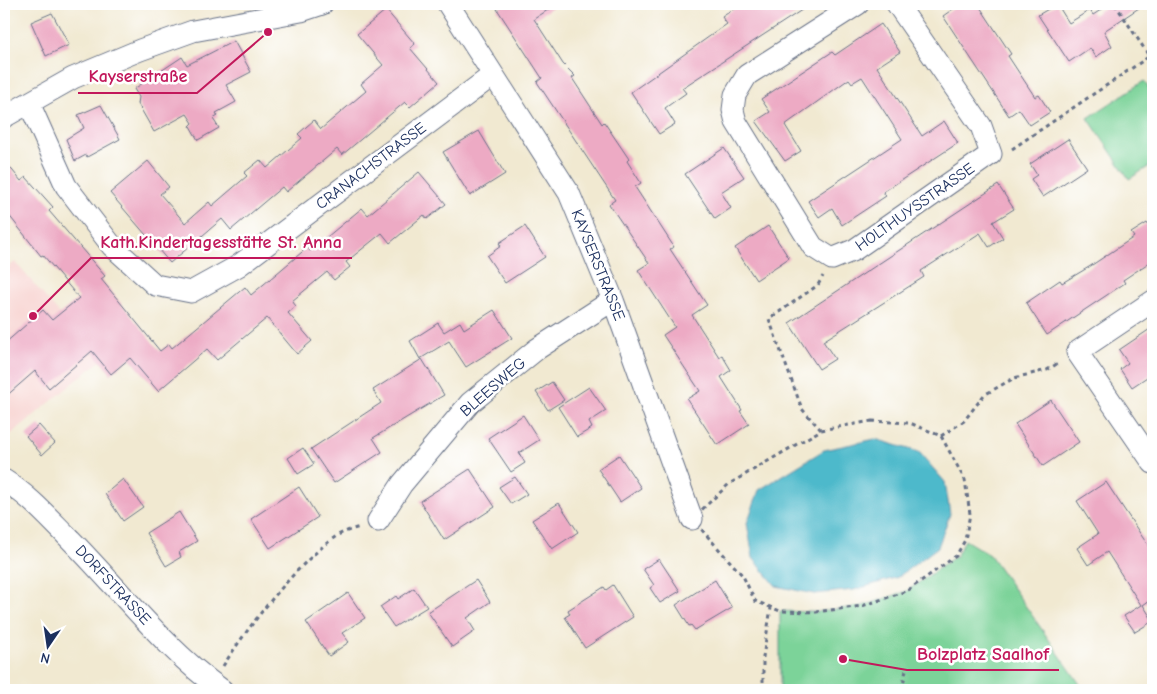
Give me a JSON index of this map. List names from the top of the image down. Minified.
{"streets":{"street":["CRANACHSTRASSE","HOLTHUYSSTRASSE","KAYSERSTRASSE","BLEESWEG","DORFSTRASSE"]},"crossings":[["CRANACHSTRASSE","KAYSERSTRASSE"],["KAYSERSTRASSE","BLEESWEG"]],"places":["Kayserstraße","Kath.Kindertagesstätte St. Anna","Bolzplatz Saalhof"],"north":"bottom"}
